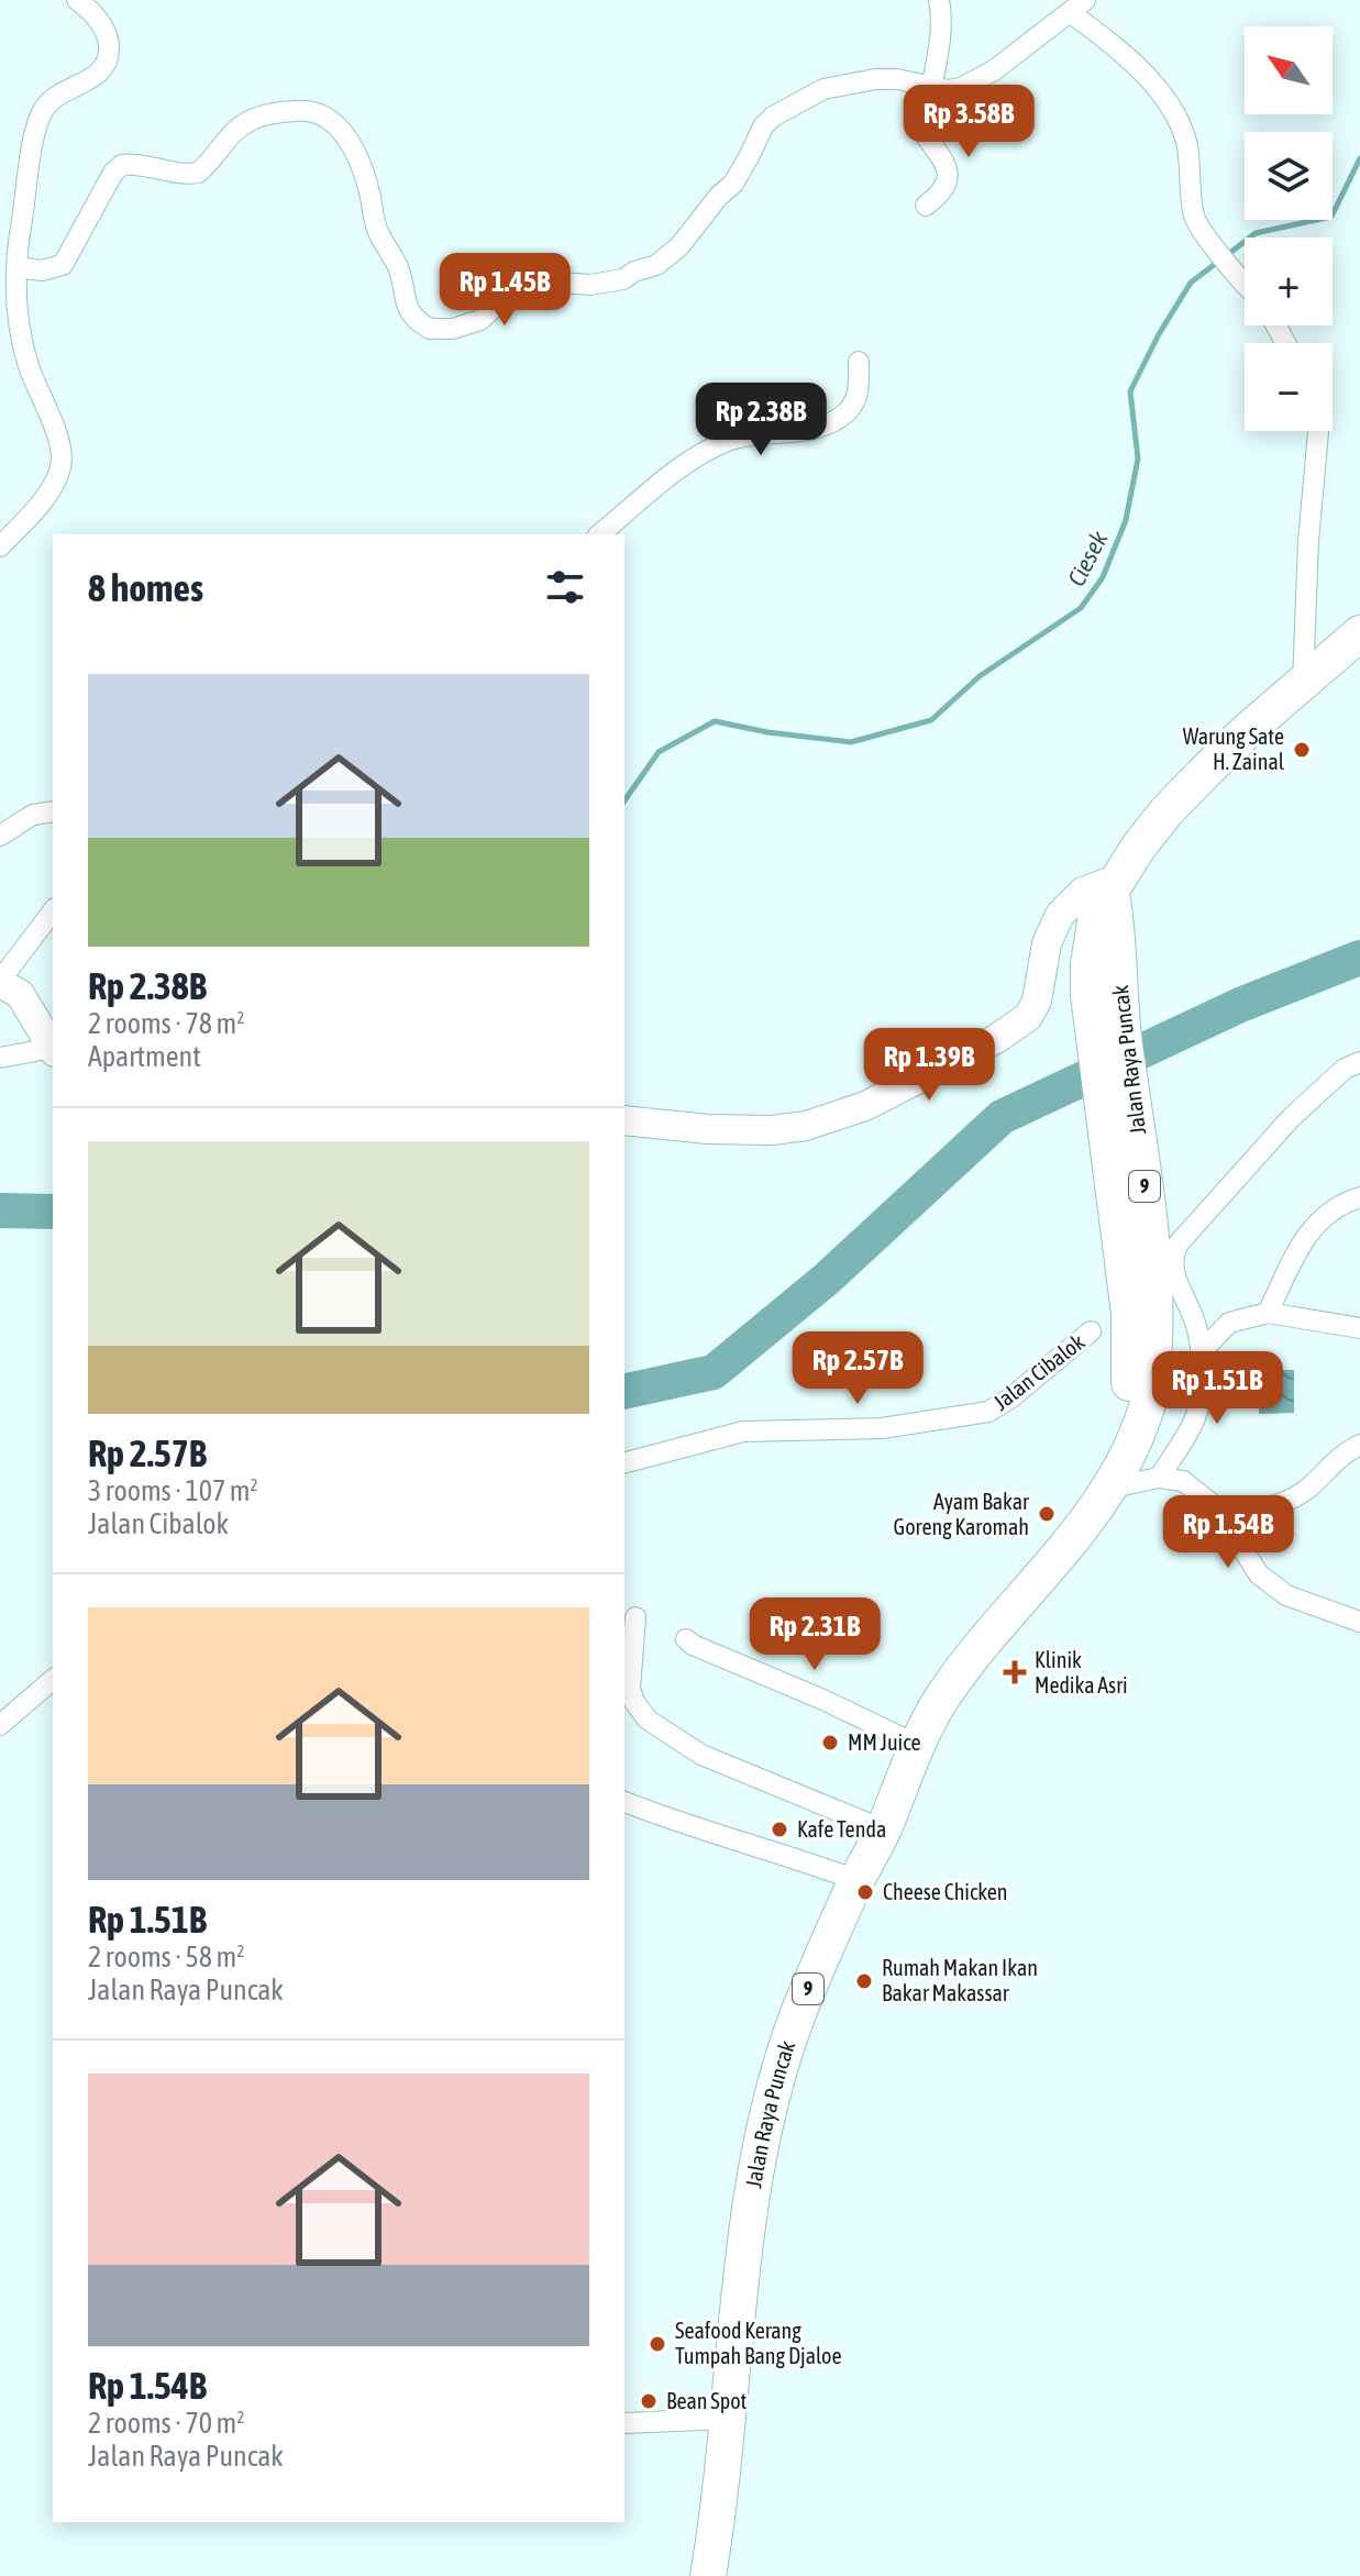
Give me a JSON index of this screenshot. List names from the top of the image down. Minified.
{"streets":{"highway":["Jalan Raya Puncak","9"],"street":["Jalan Cibalok"]},"water":["Ciesek"],"places":{"other":["Warung Sate H. Zainal","Ayam Bakar Goreng Karomah","MM Juice","Kafe Tenda","Cheese Chicken","Rumah Makan Ikan Bakar Makassar","Seafood Kerang Tumpah Bang Djaloe","Bean Spot"],"health":["Klinik Medika Asri"]},"north":"top left","page":{"map_buttons":["+","−"],"price":["Rp 3.58B","Rp 1.45B","Rp 2.38B","Rp 1.39B","Rp 2.57B","Rp 1.51B","Rp 1.54B","Rp 2.31B"],"heading":"8 homes","list":[{"name":"Rp 2.38B","note":"2 rooms · 78 m² · Apartment"},{"name":"Rp 2.57B","note":"3 rooms · 107 m² · Jalan Cibalok"},{"name":"Rp 1.51B","note":"2 rooms · 58 m² · Jalan Raya Puncak"},{"name":"Rp 1.54B","note":"2 rooms · 70 m² · Jalan Raya Puncak"}]}}
